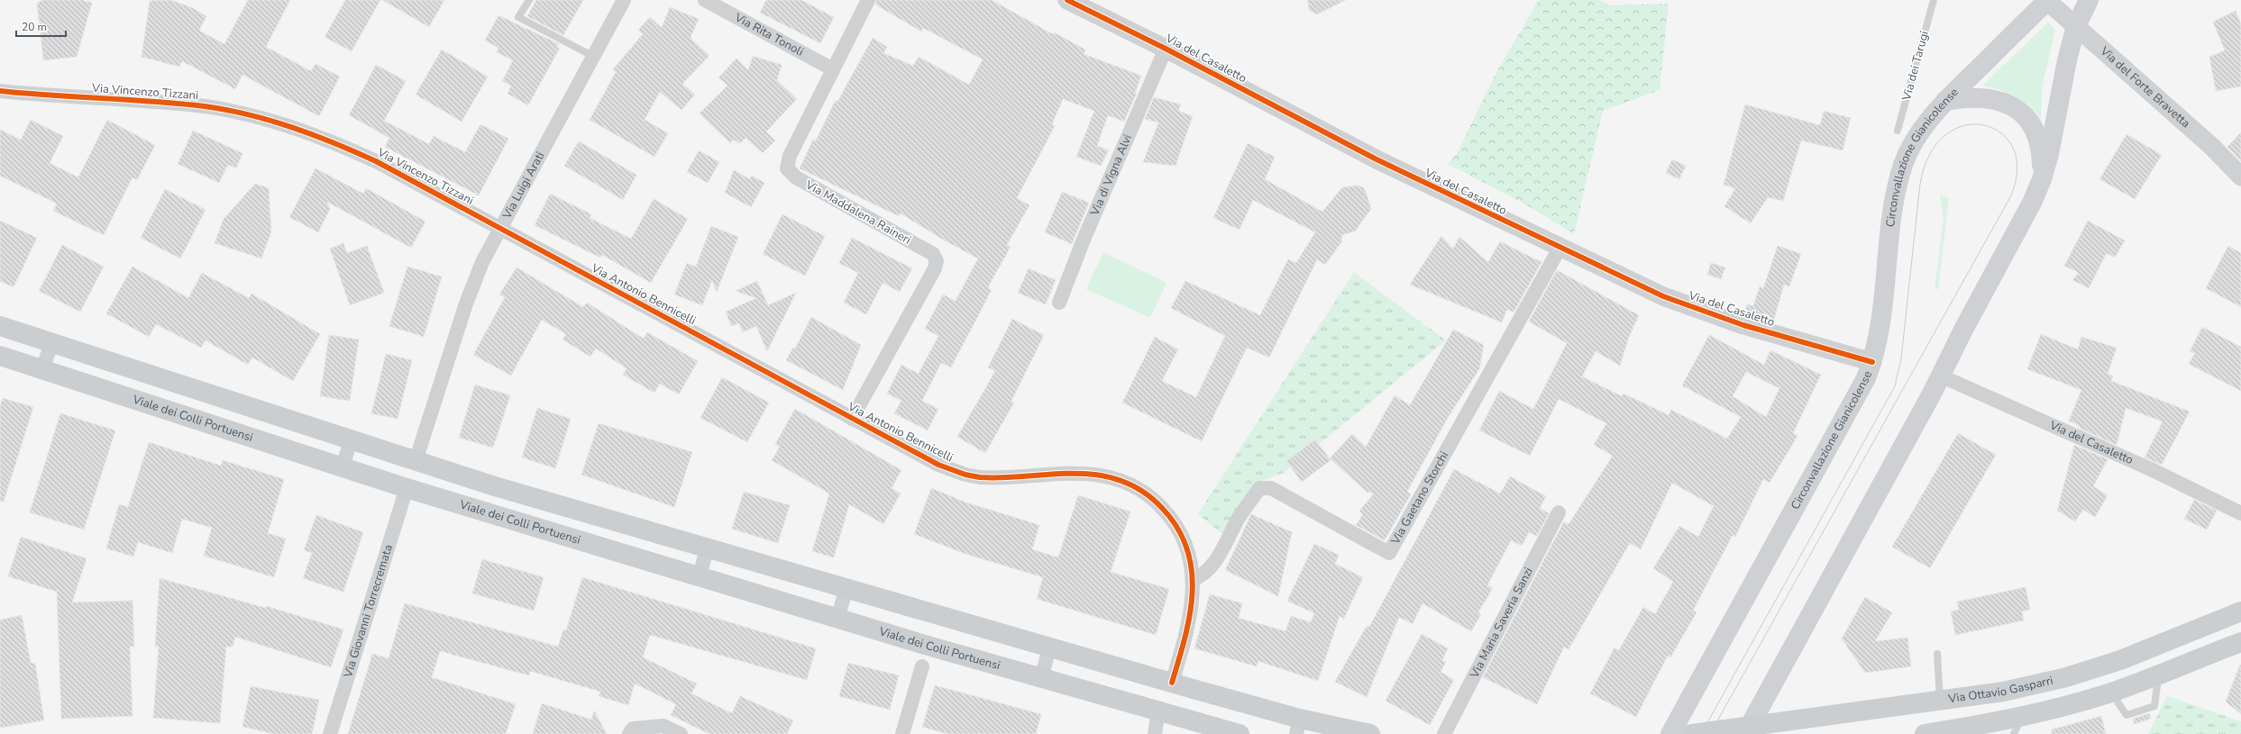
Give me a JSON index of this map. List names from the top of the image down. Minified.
{"streets":{"main road":["Circonvallazione Gianicolense","Viale dei Colli Portuensi","Via Ottavio Gasparri"],"street":["Via Rita Tonoli","Via del Casaletto","Via del Forte Bravetta","Via Vincenzo Tizzani","Via di Vigna Alvi","Via Luigi Arati","Via Maddalena Raineri","Via Antonio Bennicelli","Via Gaetano Storchi","Via Giovanni Torrecremata","Via Maria Saveria Sanzi"],"lane":["Via dei Tarugi"]},"crossings":[["Via Rita Tonoli","Via Maddalena Raineri"],["Via del Casaletto","Circonvallazione Gianicolense"],["Via del Casaletto","Via di Vigna Alvi"],["Via del Forte Bravetta","Circonvallazione Gianicolense"],["Via Vincenzo Tizzani","Via Luigi Arati"],["Via Vincenzo Tizzani","Via Antonio Bennicelli"],["Via Luigi Arati","Via Antonio Bennicelli"],["Via Maddalena Raineri","Via Antonio Bennicelli"],["Via Antonio Bennicelli","Via Gaetano Storchi"],["Viale dei Colli Portuensi","Via Giovanni Torrecremata"]],"scale_bar":"20 m"}
